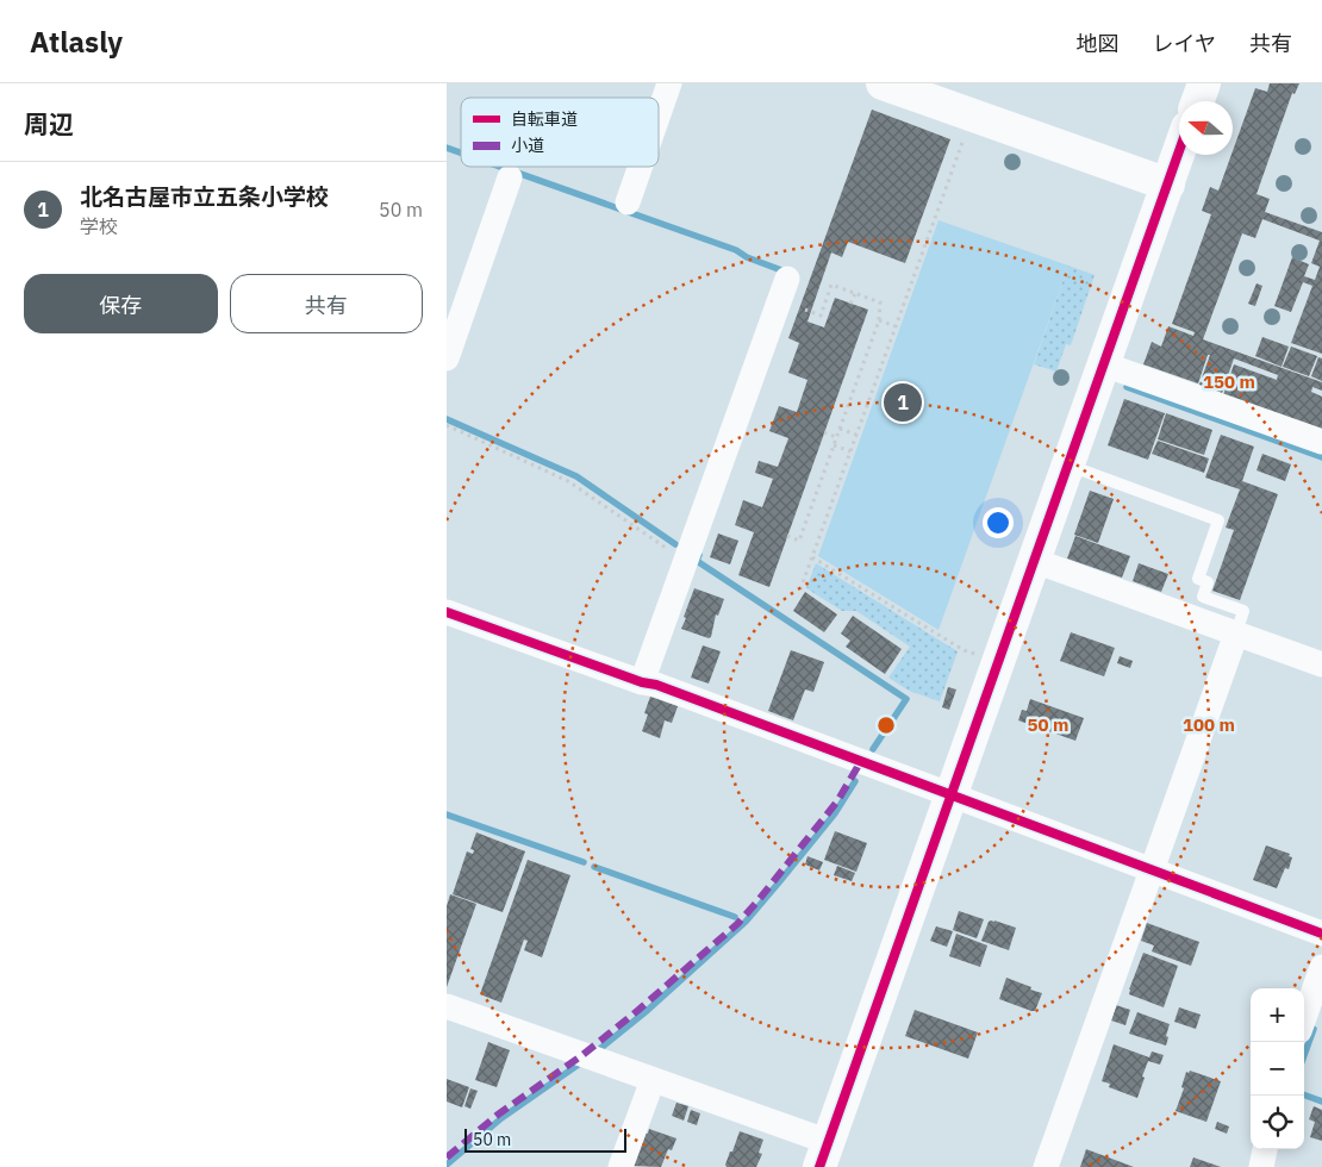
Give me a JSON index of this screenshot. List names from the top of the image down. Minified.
{"legend":["自転車道","小道"],"scale_bar":"50 m","north":"left","page":{"header":"Atlasly","nav":["地図","レイヤ","共有"],"heading":"周辺","list":[{"mark":"1","name":"北名古屋市立五条小学校","note":"学校","value":"50 m"}],"buttons":["保存","共有"],"pins":"1","map_buttons":["+","−"],"scale":"50 m"},"rings":["150 m","50 m","100 m"]}
